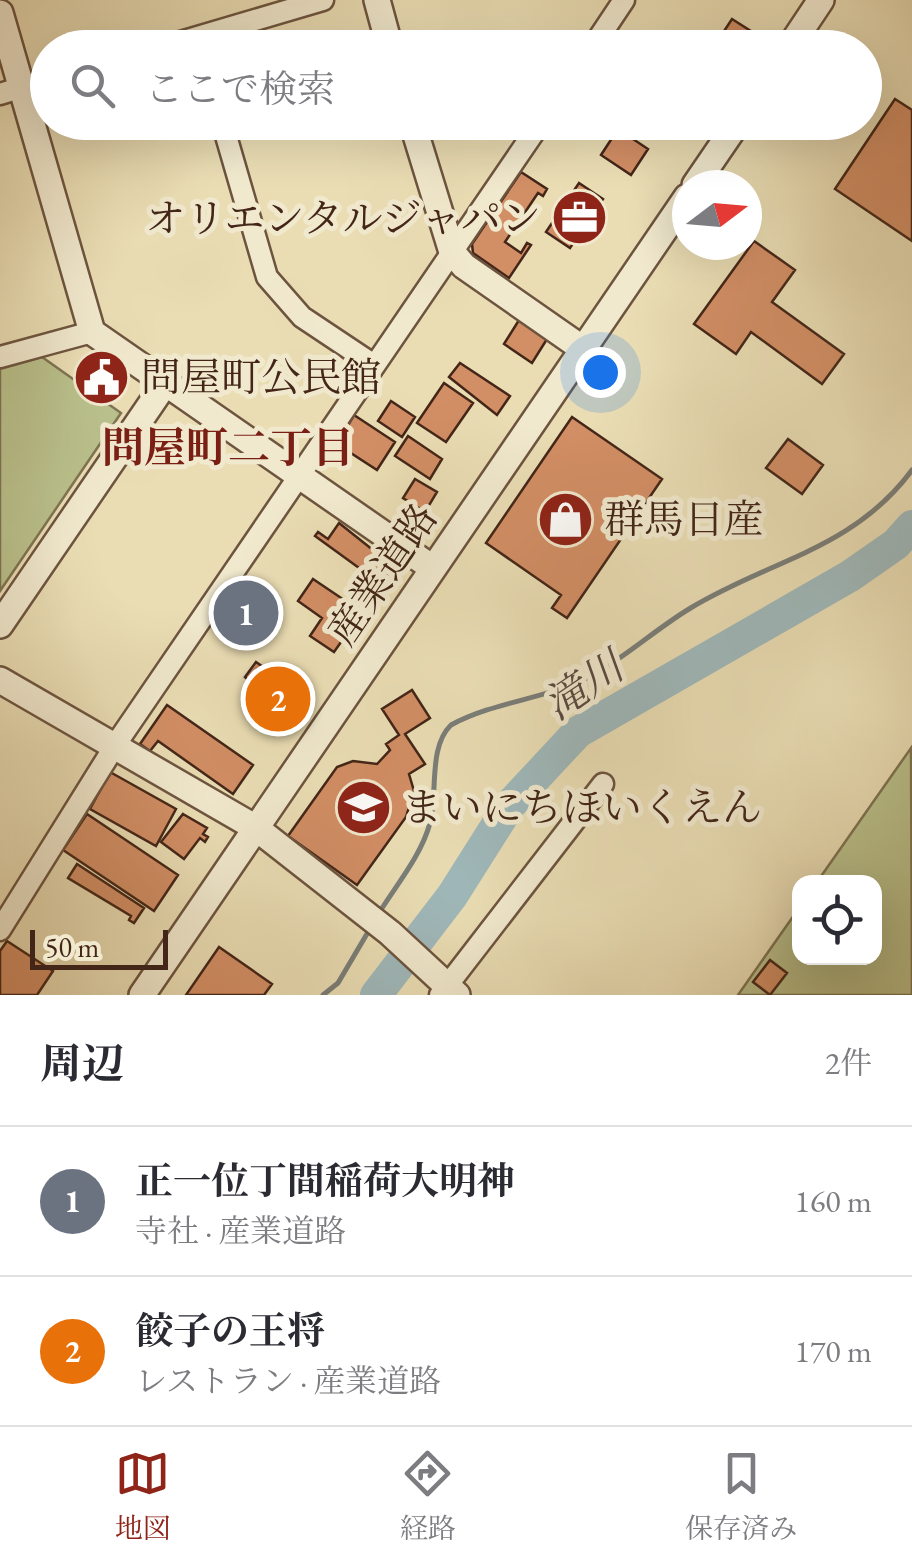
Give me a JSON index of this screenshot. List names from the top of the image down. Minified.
{"streets":{"street":["産業道路"]},"districts":["問屋町二丁目"],"water":["滝川"],"places":{"office":["オリエンタルジャパン"],"public building":["問屋町公民館"],"shop":["群馬日産"],"school or university":["まいにちほいくえん"]},"scale_bar":"50 m","north":"right","page":{"search":"ここで検索","pins":["1","2"],"scale":"50 m","heading":["周辺","2件"],"list":[{"mark":"1","name":"正一位丁間稲荷大明神","note":"寺社 · 産業道路","value":"160 m"},{"mark":"2","name":"餃子の王将","note":"レストラン · 産業道路","value":"170 m"}],"nav":["地図","経路","保存済み"]}}
